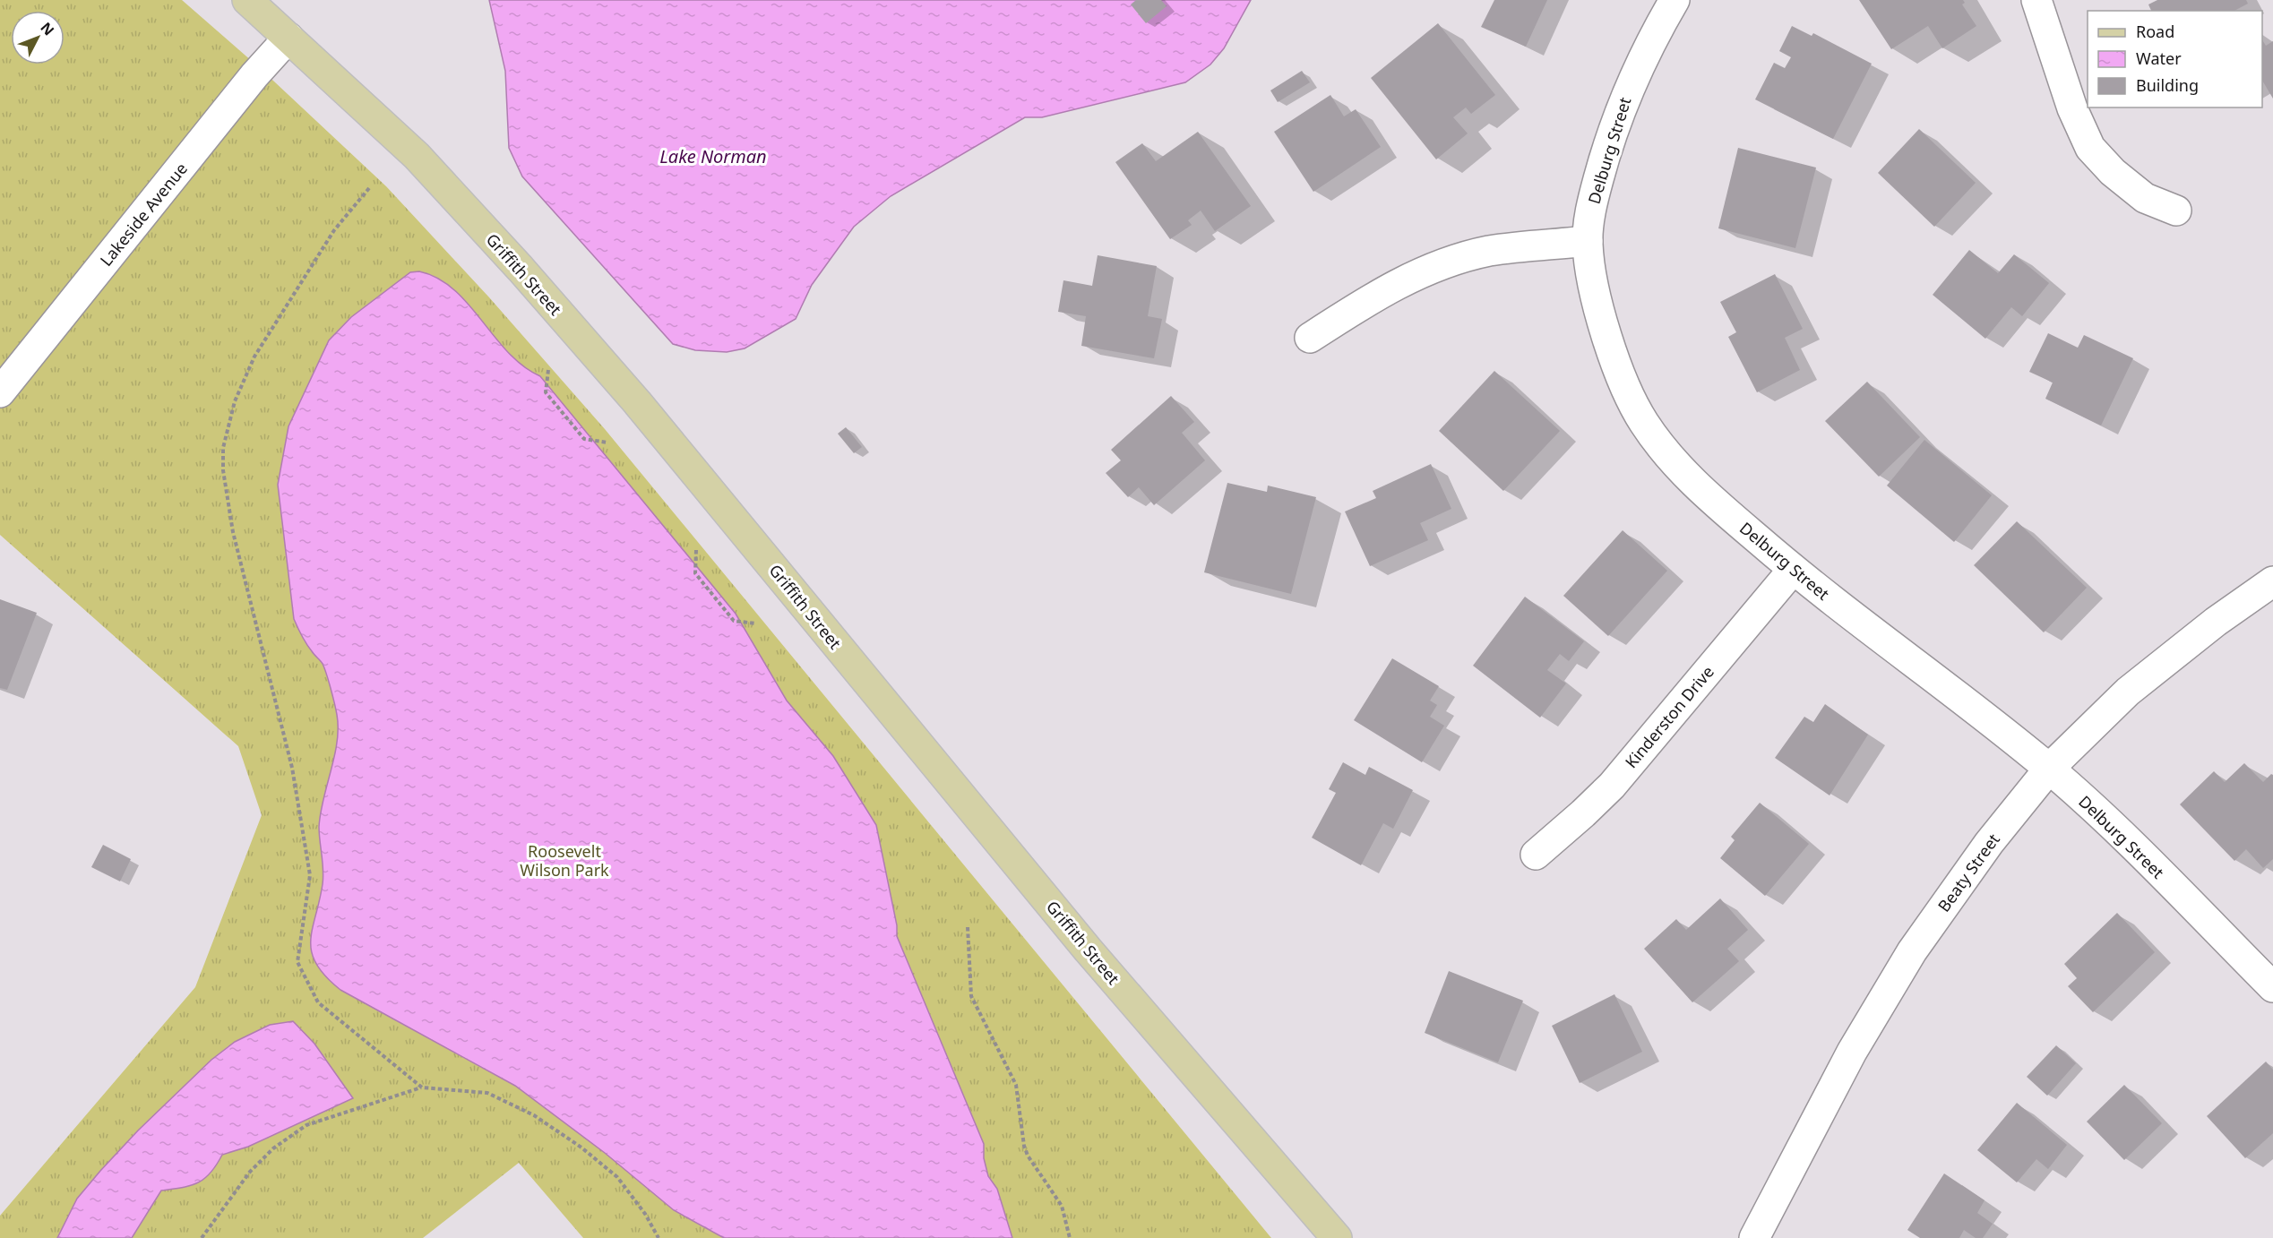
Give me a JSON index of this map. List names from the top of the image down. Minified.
{"streets":{"main road":["Griffith Street"],"street":["Delburg Street","Lakeside Avenue","Kinderston Drive","Beaty Street"]},"crossings":[["Delburg Street","Kinderston Drive"],["Delburg Street","Beaty Street"],["Lakeside Avenue","Griffith Street"]],"water":["Lake Norman"],"parks":["Roosevelt Wilson Park"],"legend":["Road","Water","Building"],"north":"top right"}
